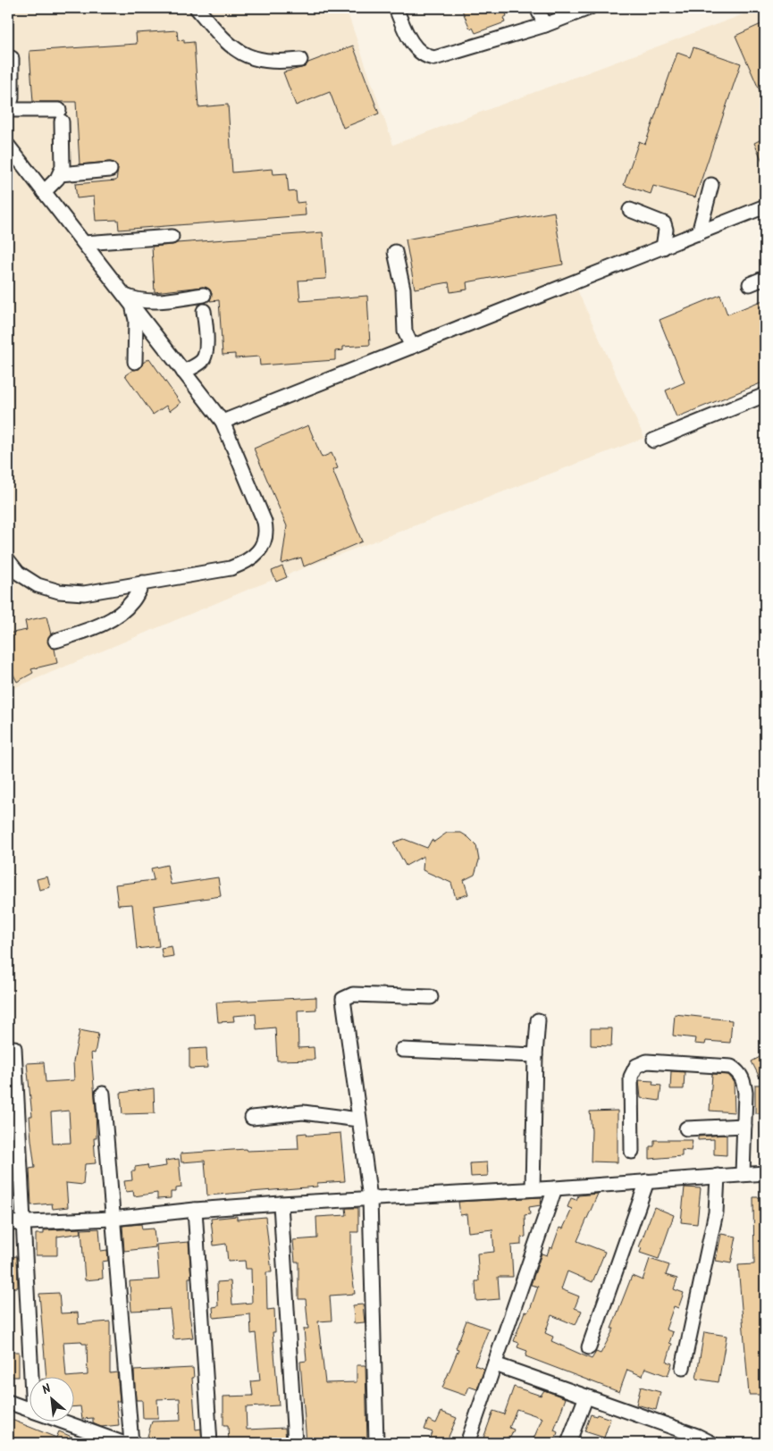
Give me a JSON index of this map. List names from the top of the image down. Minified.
{"north":"top left"}
